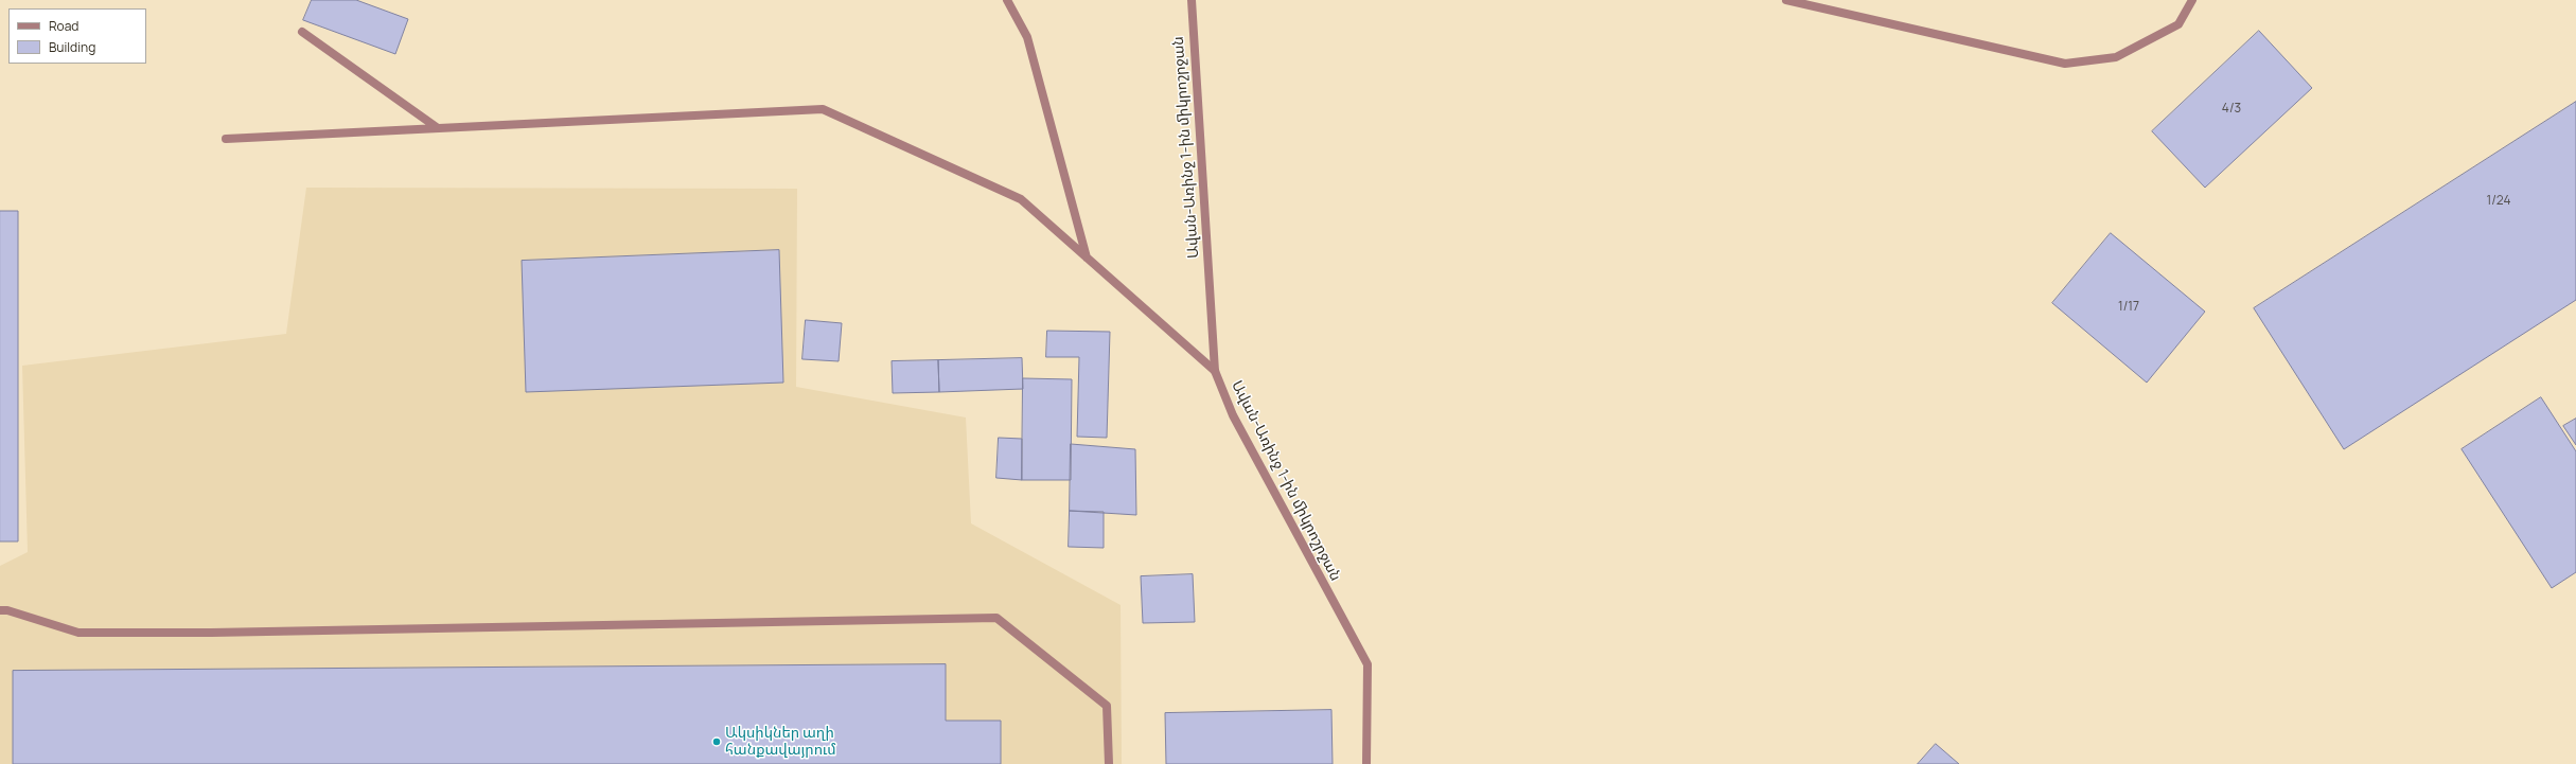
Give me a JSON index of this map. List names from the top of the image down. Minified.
{"streets":{"street":["Ավան-Առինջ 1-ին միկրոշրջան"]},"places":["Ակսիկներ աղի հանքավայրում"],"house_numbers":["4/3","1/24","1/17"],"legend":["Road","Building"]}
